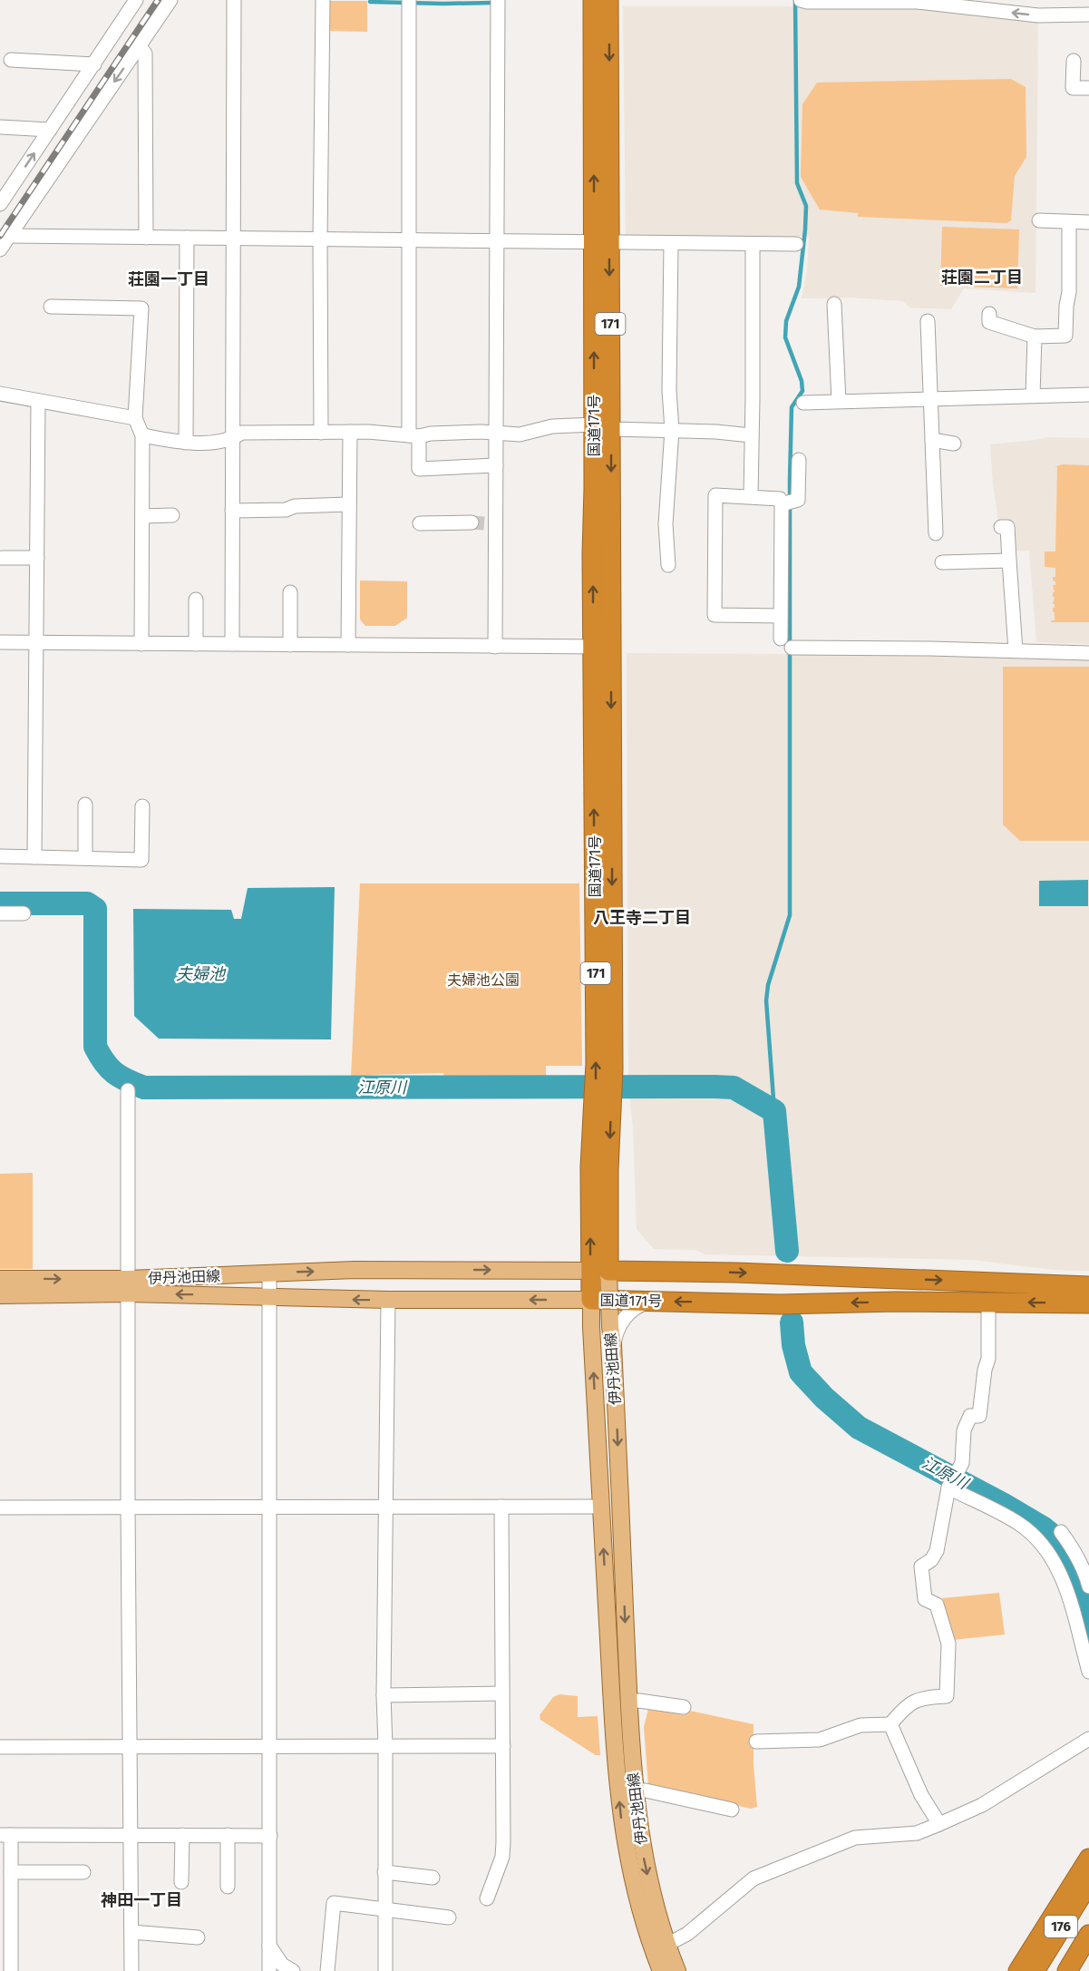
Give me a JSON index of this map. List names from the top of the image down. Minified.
{"streets":{"highway":["171","国道171号","176"],"main road":["伊丹池田線"]},"crossings":[["国道171号","伊丹池田線"]],"districts":["荘園二丁目","荘園一丁目","八王寺二丁目","神田一丁目"],"water":["夫婦池","江原川"],"parks":["夫婦池公園"]}
